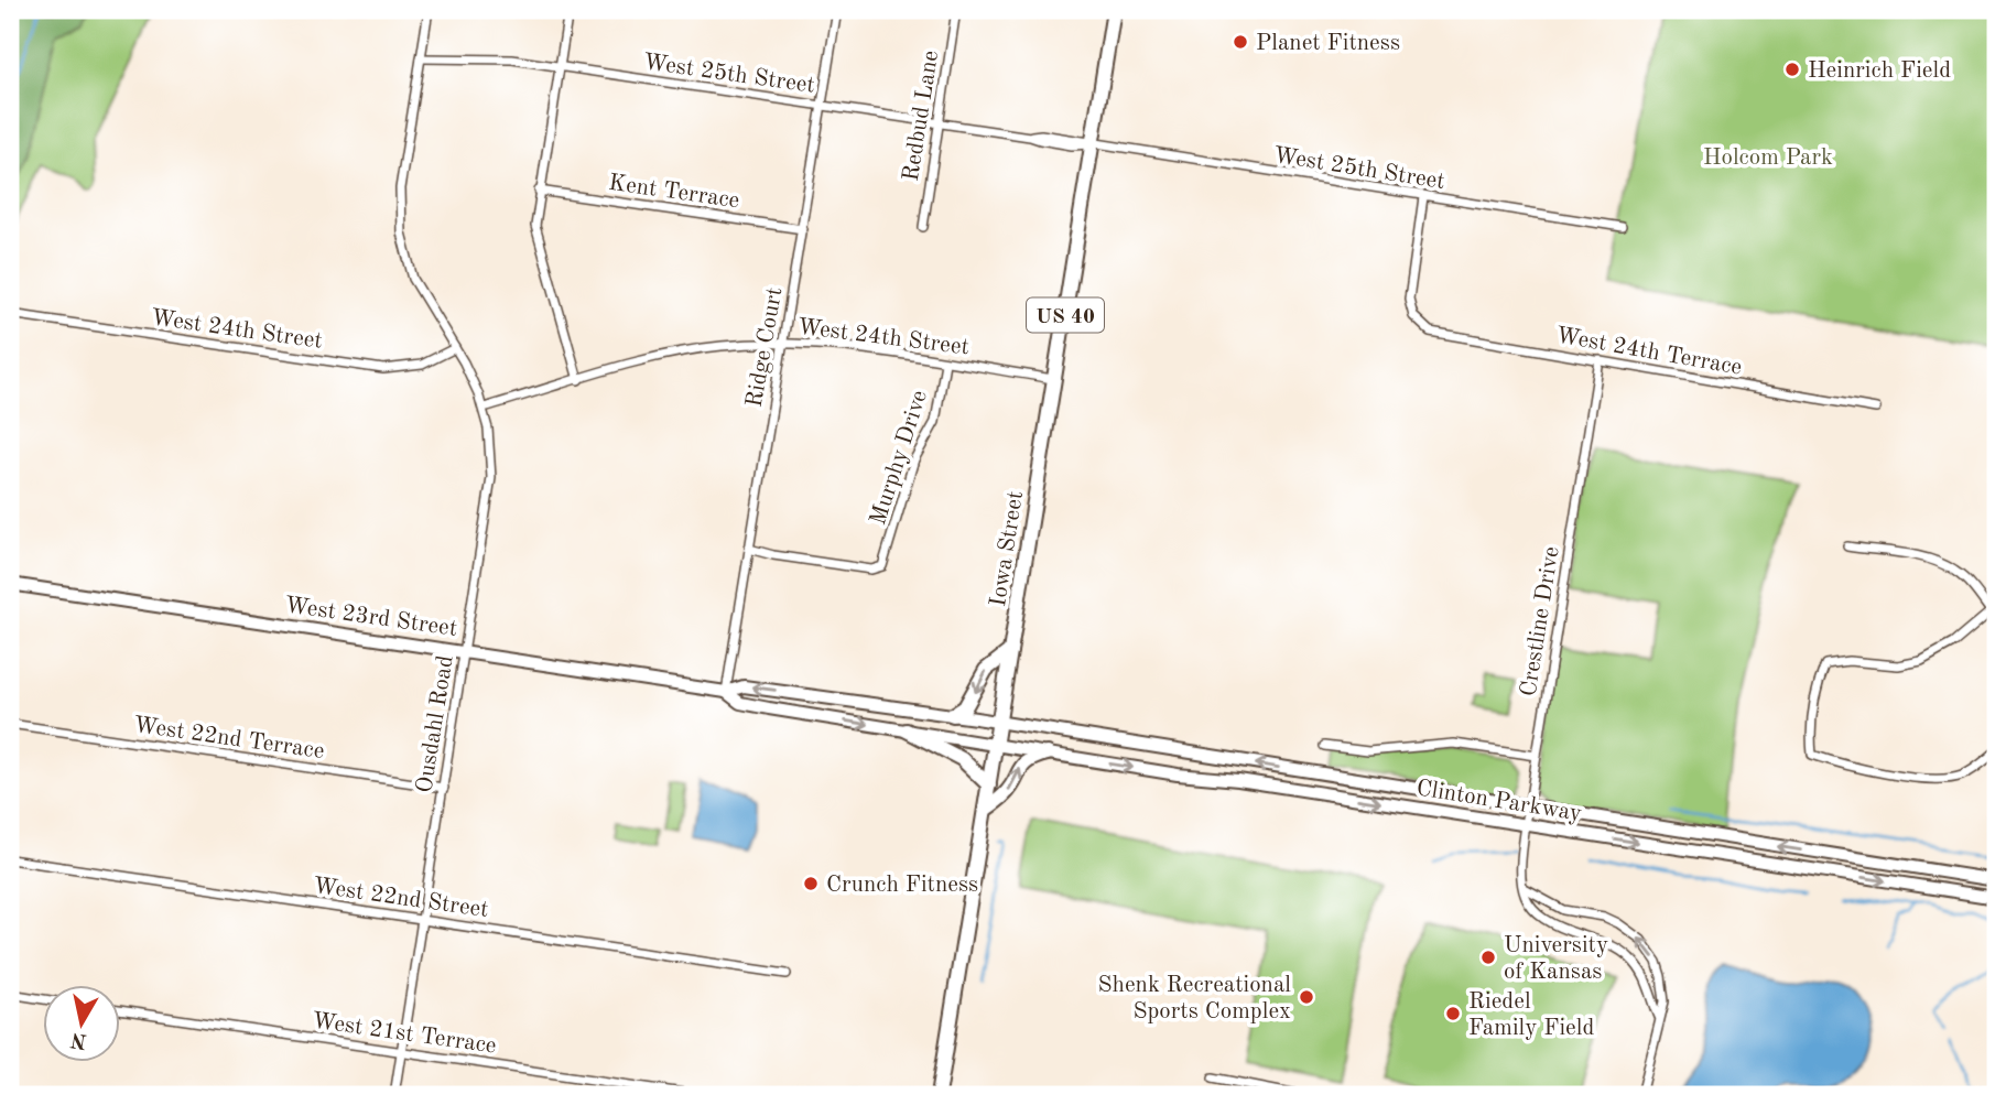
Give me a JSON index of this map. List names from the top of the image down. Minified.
{"streets":{"highway":["US 40","Iowa Street"],"main road":["West 23rd Street","Clinton Parkway"],"street":["West 25th Street","Redbud Lane","Kent Terrace","West 24th Street","Ridge Court","West 24th Terrace","Murphy Drive","Crestline Drive","Ousdahl Road","West 22nd Terrace","West 22nd Street","West 21st Terrace"]},"crossings":[["West 25th Street","Redbud Lane"],["West 25th Street","Ridge Court"],["West 25th Street","West 24th Terrace"],["West 25th Street","Iowa Street"],["West 25th Street","Ousdahl Road"],["Kent Terrace","Ridge Court"],["West 24th Street","Ridge Court"],["West 24th Street","Murphy Drive"],["West 24th Street","Iowa Street"],["West 24th Street","Ousdahl Road"],["Ridge Court","Murphy Drive"],["Ridge Court","West 23rd Street"],["West 24th Terrace","Crestline Drive"],["Iowa Street","West 23rd Street"],["Iowa Street","Clinton Parkway"],["West 23rd Street","Ousdahl Road"],["West 23rd Street","Clinton Parkway"],["Crestline Drive","Clinton Parkway"],["Ousdahl Road","West 22nd Terrace"],["Ousdahl Road","West 22nd Street"],["Ousdahl Road","West 21st Terrace"]],"parks":["Holcom Park"],"places":["Planet Fitness","Heinrich Field","Crunch Fitness","University of Kansas","Shenk Recreational Sports Complex","Riedel Family Field"],"north":"bottom"}
